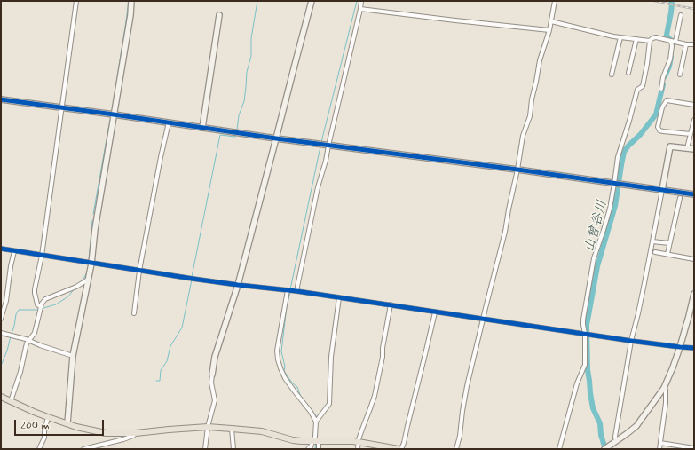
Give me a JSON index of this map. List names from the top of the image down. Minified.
{"water":["山曾谷川"],"scale_bar":"200 m"}
